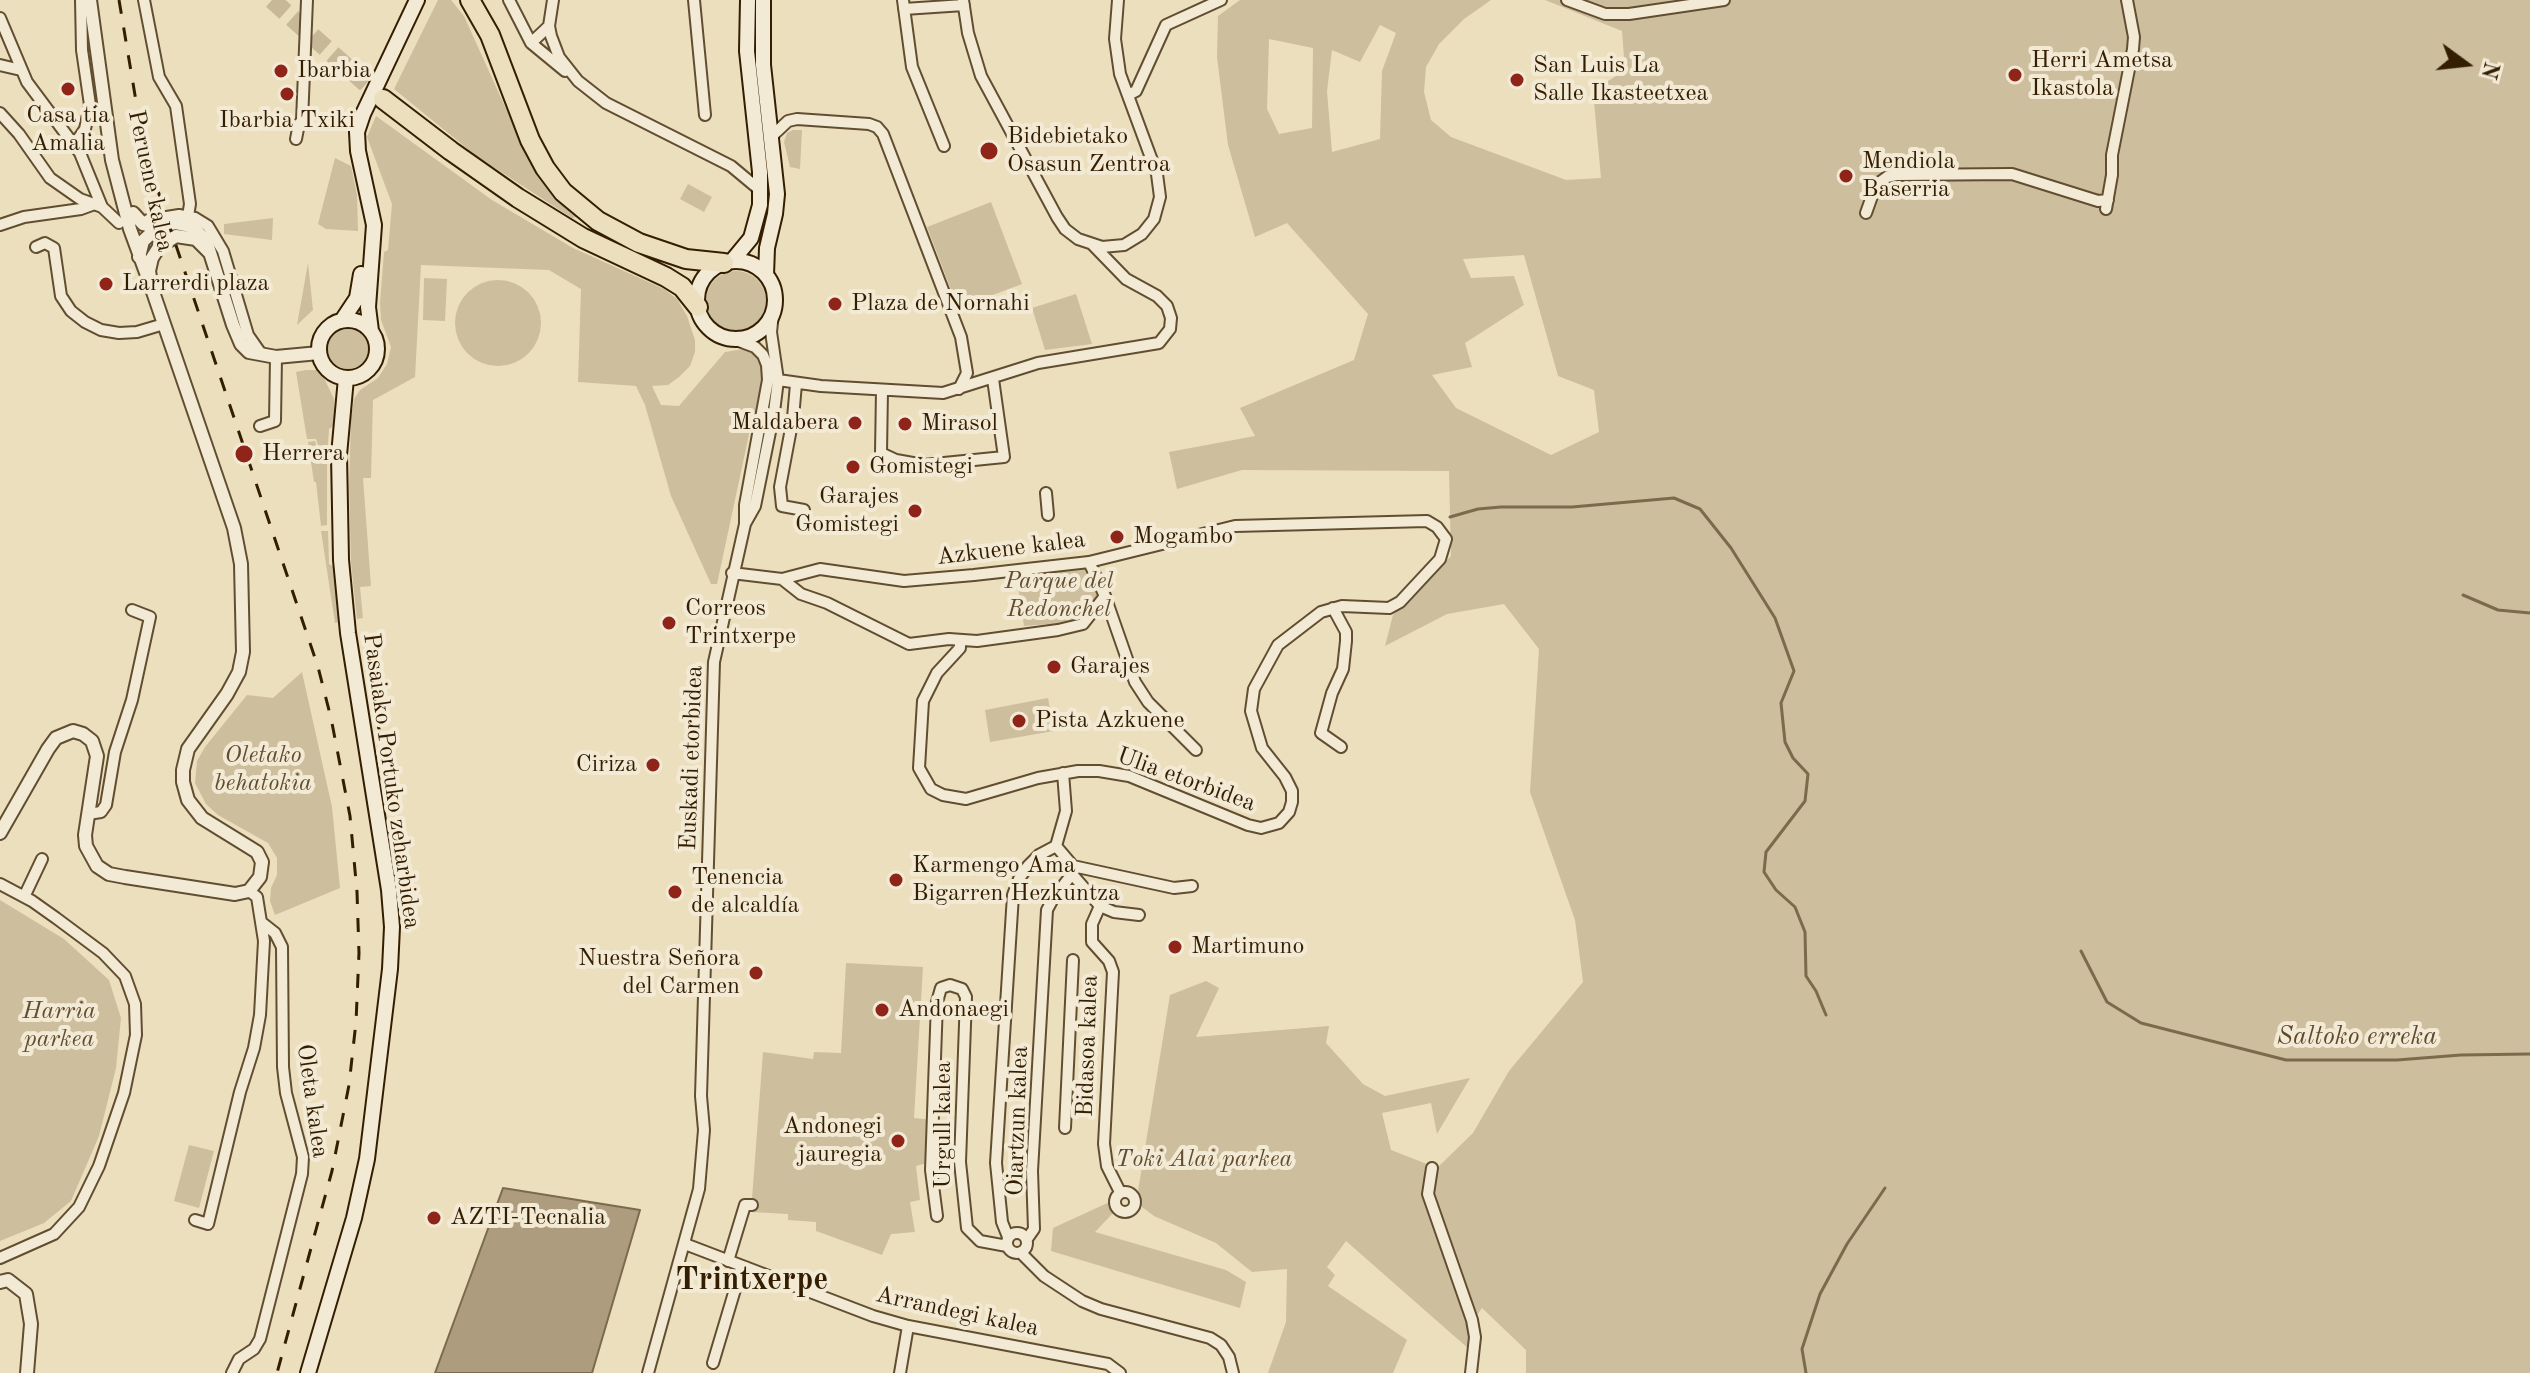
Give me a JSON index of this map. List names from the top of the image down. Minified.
{"streets":{"main road":["Pasaiako Portuko zeharbidea"],"street":["Peruene kalea","Azkuene kalea","Euskadi etorbidea","Ulia etorbidea","Bidasoa kalea","Oleta kalea","Oiartzun kalea","Urgull kalea","Arrandegi kalea"]},"crossings":[["Azkuene kalea","Ulia etorbidea"],["Euskadi etorbidea","Arrandegi kalea"]],"districts":["Trintxerpe"],"water":["Saltoko erreka"],"parks":["Parque del Redonchel","Oletako behatokia","Harria parkea","Toki Alai parkea"],"places":["Ibarbia","Herri Ametsa Ikastola","San Luis La Salle Ikasteetxea","Casa tia Amalia","Ibarbia Txiki","Bidebietako Osasun Zentroa","Mendiola Baserria","Larrerdi plaza","Plaza de Nornahi","Maldabera","Mirasol","Herrera","Gomistegi","Garajes Gomistegi","Mogambo","Correos Trintxerpe","Garajes","Pista Azkuene","Ciriza","Karmengo Ama Bigarren Hezkuntza","Tenencia de alcaldía","Martimuno","Nuestra Señora del Carmen","Andonaegi","Andonegi jauregia","AZTI-Tecnalia"],"north":"right"}
